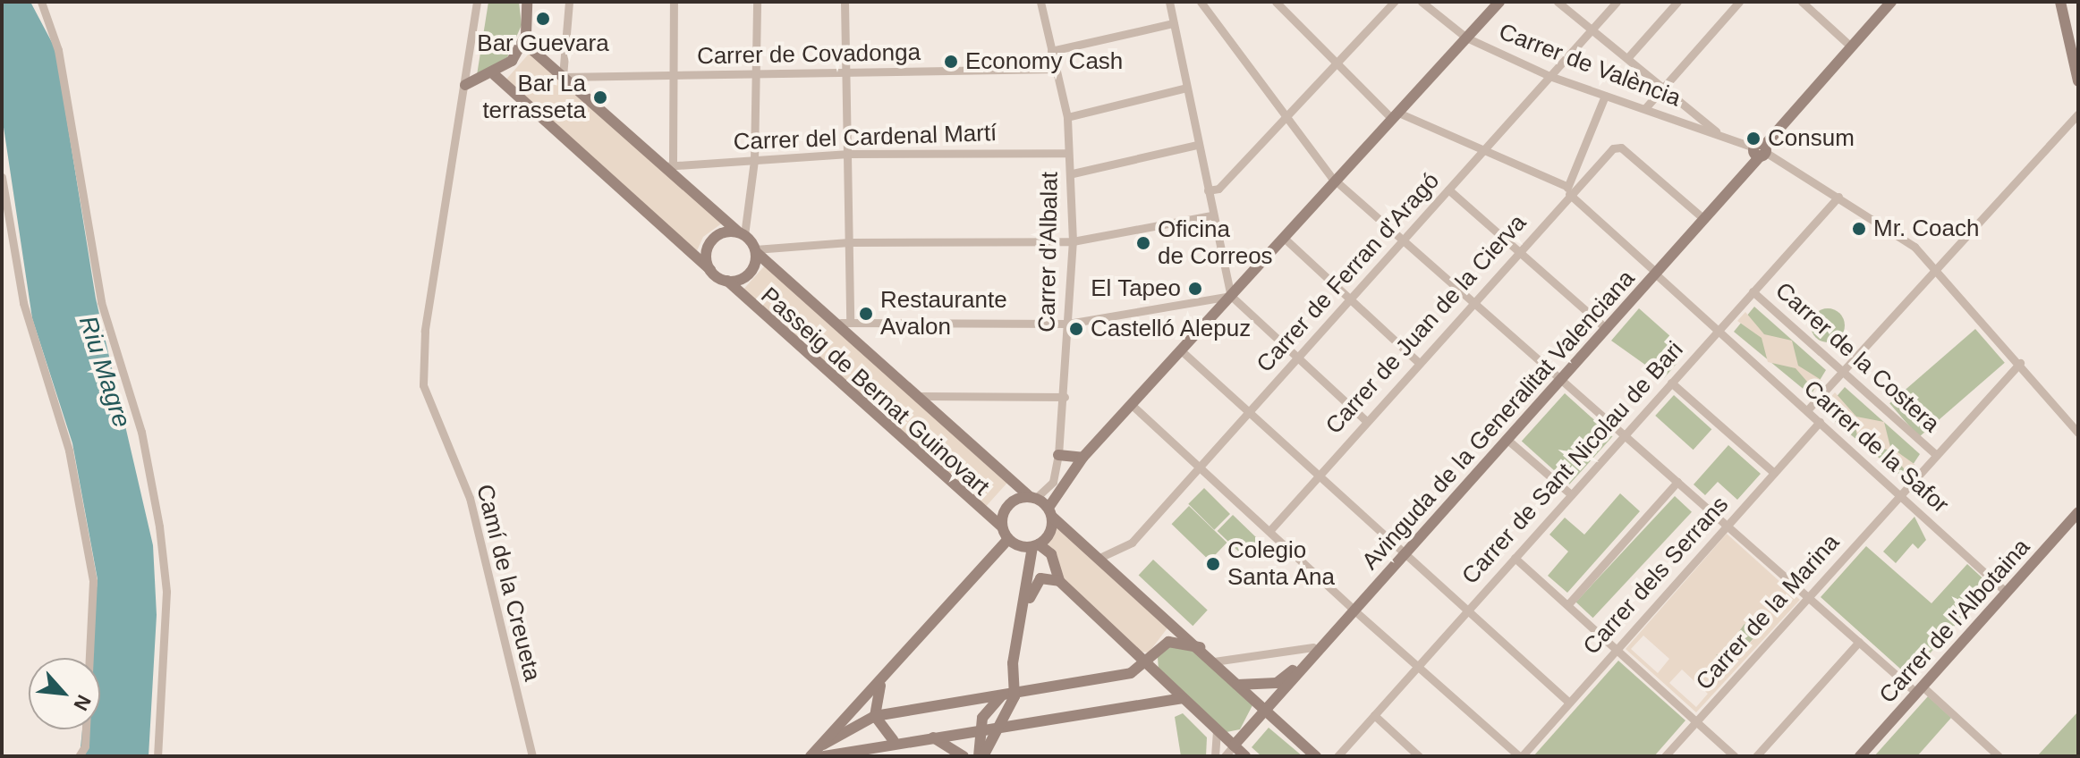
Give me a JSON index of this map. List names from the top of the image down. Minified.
{"streets":{"street":["Carrer de Covadonga","Carrer de València","Carrer del Cardenal Martí","Carrer d'Albalat","Carrer de Ferran d'Aragó","Carrer de Juan de la Cierva","Carrer de la Costera","Passeig de Bernat Guinovart","Avinguda de la Generalitat Valenciana","Carrer de la Safor","Carrer de Sant Nicolau de Bari","Carrer dels Serrans","Camí de la Creueta","Carrer de la Marina","Carrer de l'Albotaina"]},"crossings":[["Carrer de Covadonga","Carrer d'Albalat"],["Carrer de València","Carrer de Ferran d'Aragó"],["Carrer de València","Avinguda de la Generalitat Valenciana"],["Carrer de València","Carrer de Sant Nicolau de Bari"],["Carrer de València","Carrer de la Marina"],["Carrer del Cardenal Martí","Carrer d'Albalat"],["Carrer d'Albalat","Passeig de Bernat Guinovart"],["Carrer de Ferran d'Aragó","Carrer de la Safor"],["Carrer de Juan de la Cierva","Avinguda de la Generalitat Valenciana"],["Carrer de Juan de la Cierva","Carrer de la Safor"],["Carrer de la Costera","Carrer de Sant Nicolau de Bari"],["Carrer de la Costera","Carrer de la Marina"],["Avinguda de la Generalitat Valenciana","Carrer de la Safor"],["Carrer de la Safor","Carrer de Sant Nicolau de Bari"],["Carrer de la Safor","Carrer dels Serrans"],["Carrer de la Safor","Carrer de la Marina"],["Carrer de la Safor","Carrer de l'Albotaina"]],"water":["Riu Magre"],"places":["Bar Guevara","Economy Cash","Bar La terrasseta","Consum","Mr. Coach","Oficina de Correos","El Tapeo","Restaurante Avalon","Castelló Alepuz","Colegio Santa Ana"],"north":"bottom right"}
